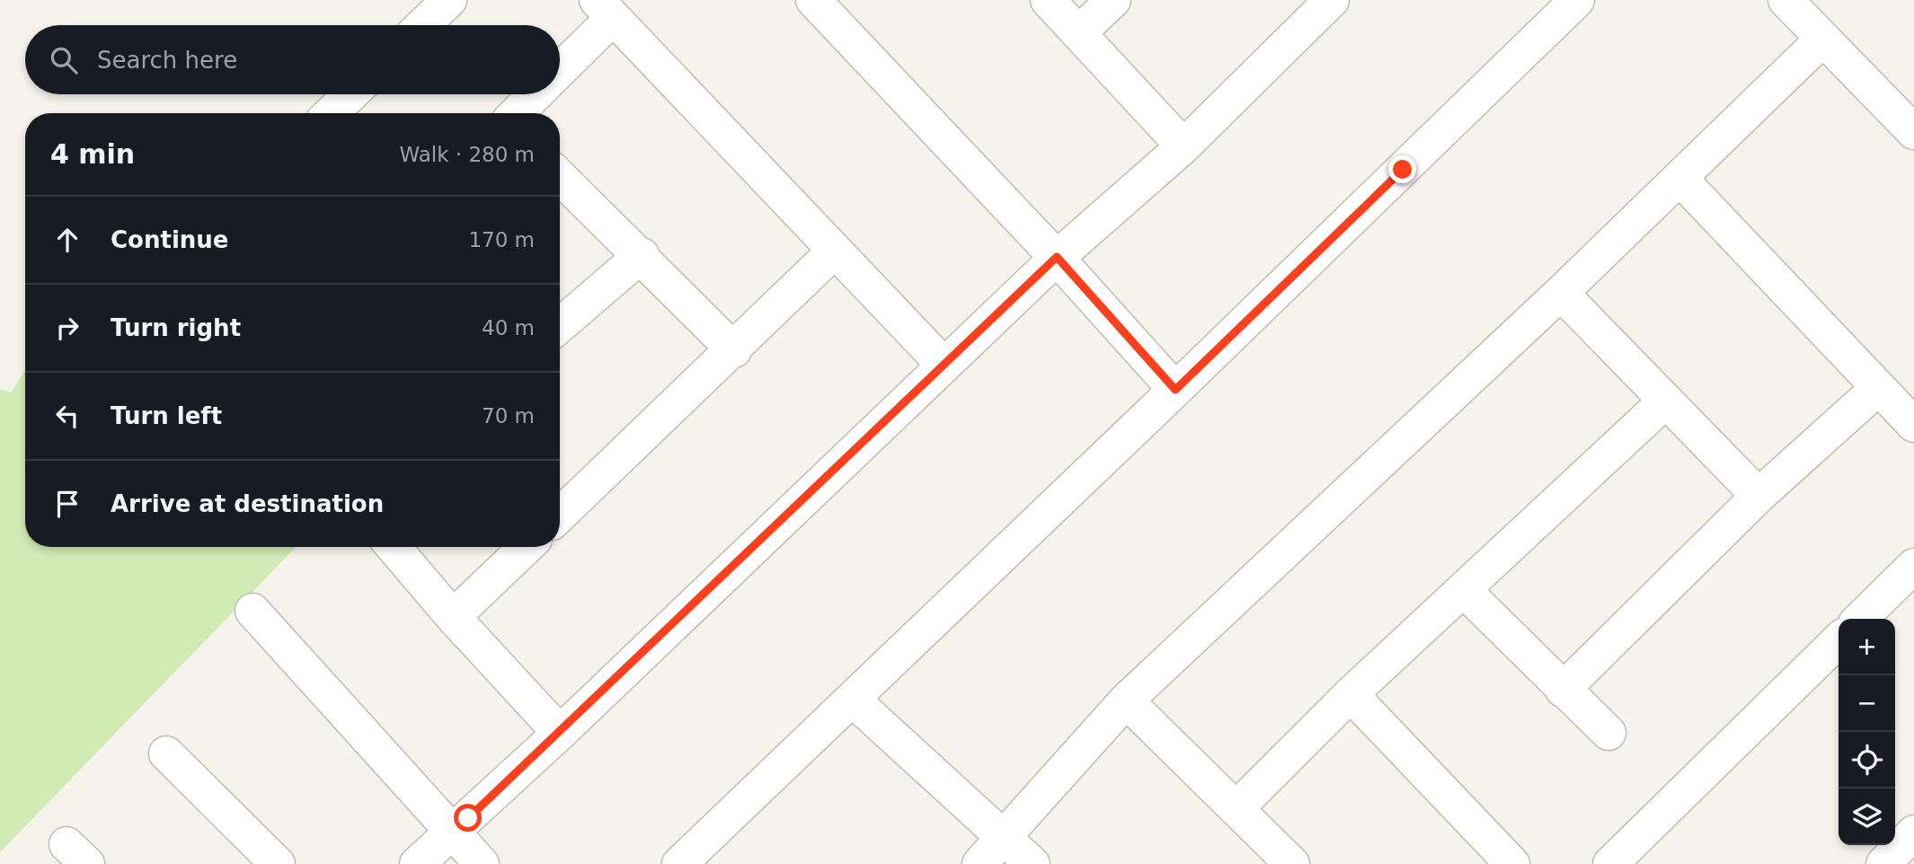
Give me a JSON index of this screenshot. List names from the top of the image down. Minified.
{"page":{"search":"Search here","heading":["4 min","Walk · 280 m"],"list":[["Continue","170 m"],["Turn right","40 m"],["Turn left","70 m"],"Arrive at destination"],"map_buttons":["+","−"]}}
